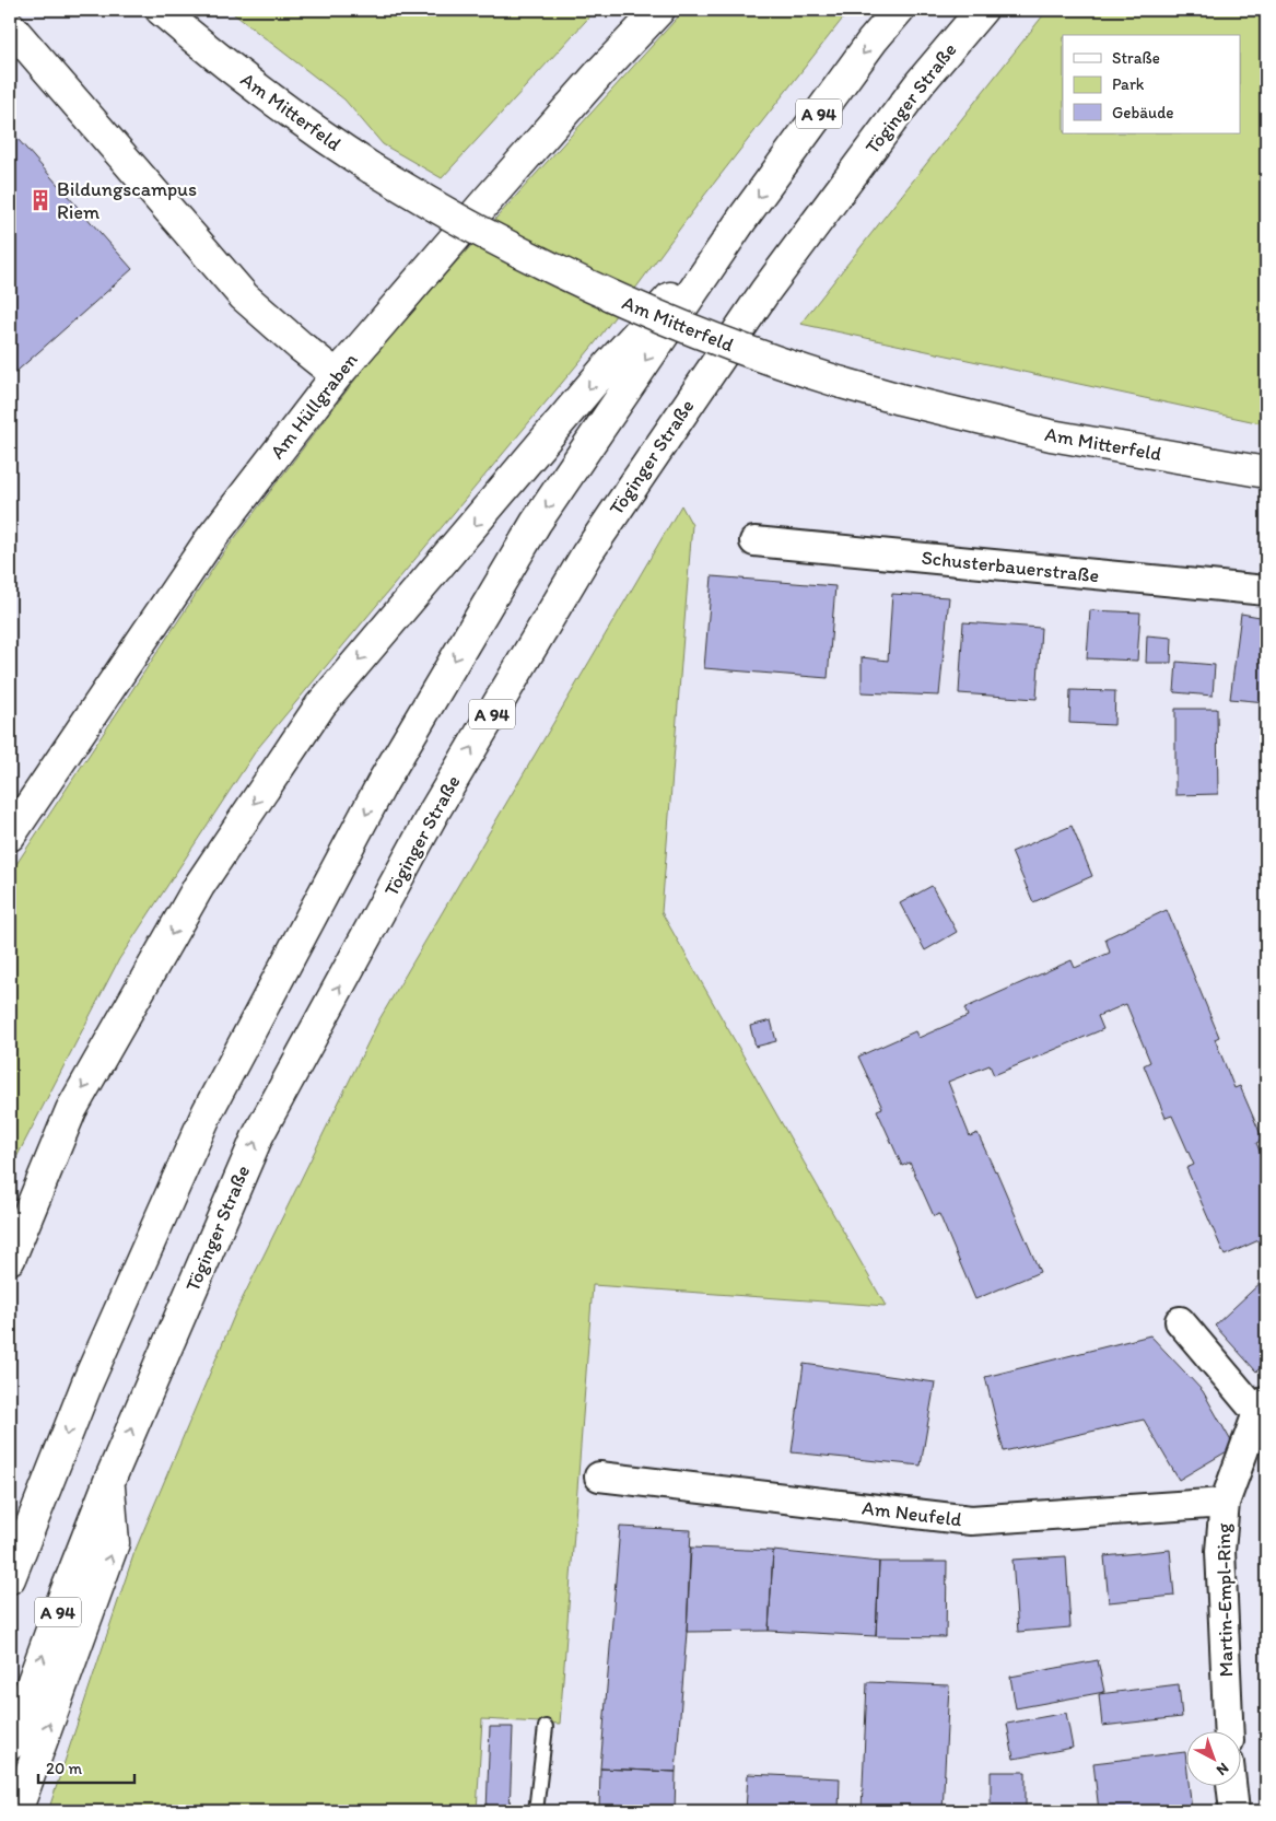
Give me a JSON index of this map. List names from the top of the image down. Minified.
{"streets":{"main road":["Töginger Straße","Am Mitterfeld","A 94","Am Hüllgraben"],"street":["Schusterbauerstraße","Am Neufeld","Martin-Empl-Ring"]},"crossings":[["Am Neufeld","Martin-Empl-Ring"]],"places":{"building":["Bildungscampus Riem"]},"legend":["Straße","Park","Gebäude"],"scale_bar":"20 m","north":"bottom right"}
